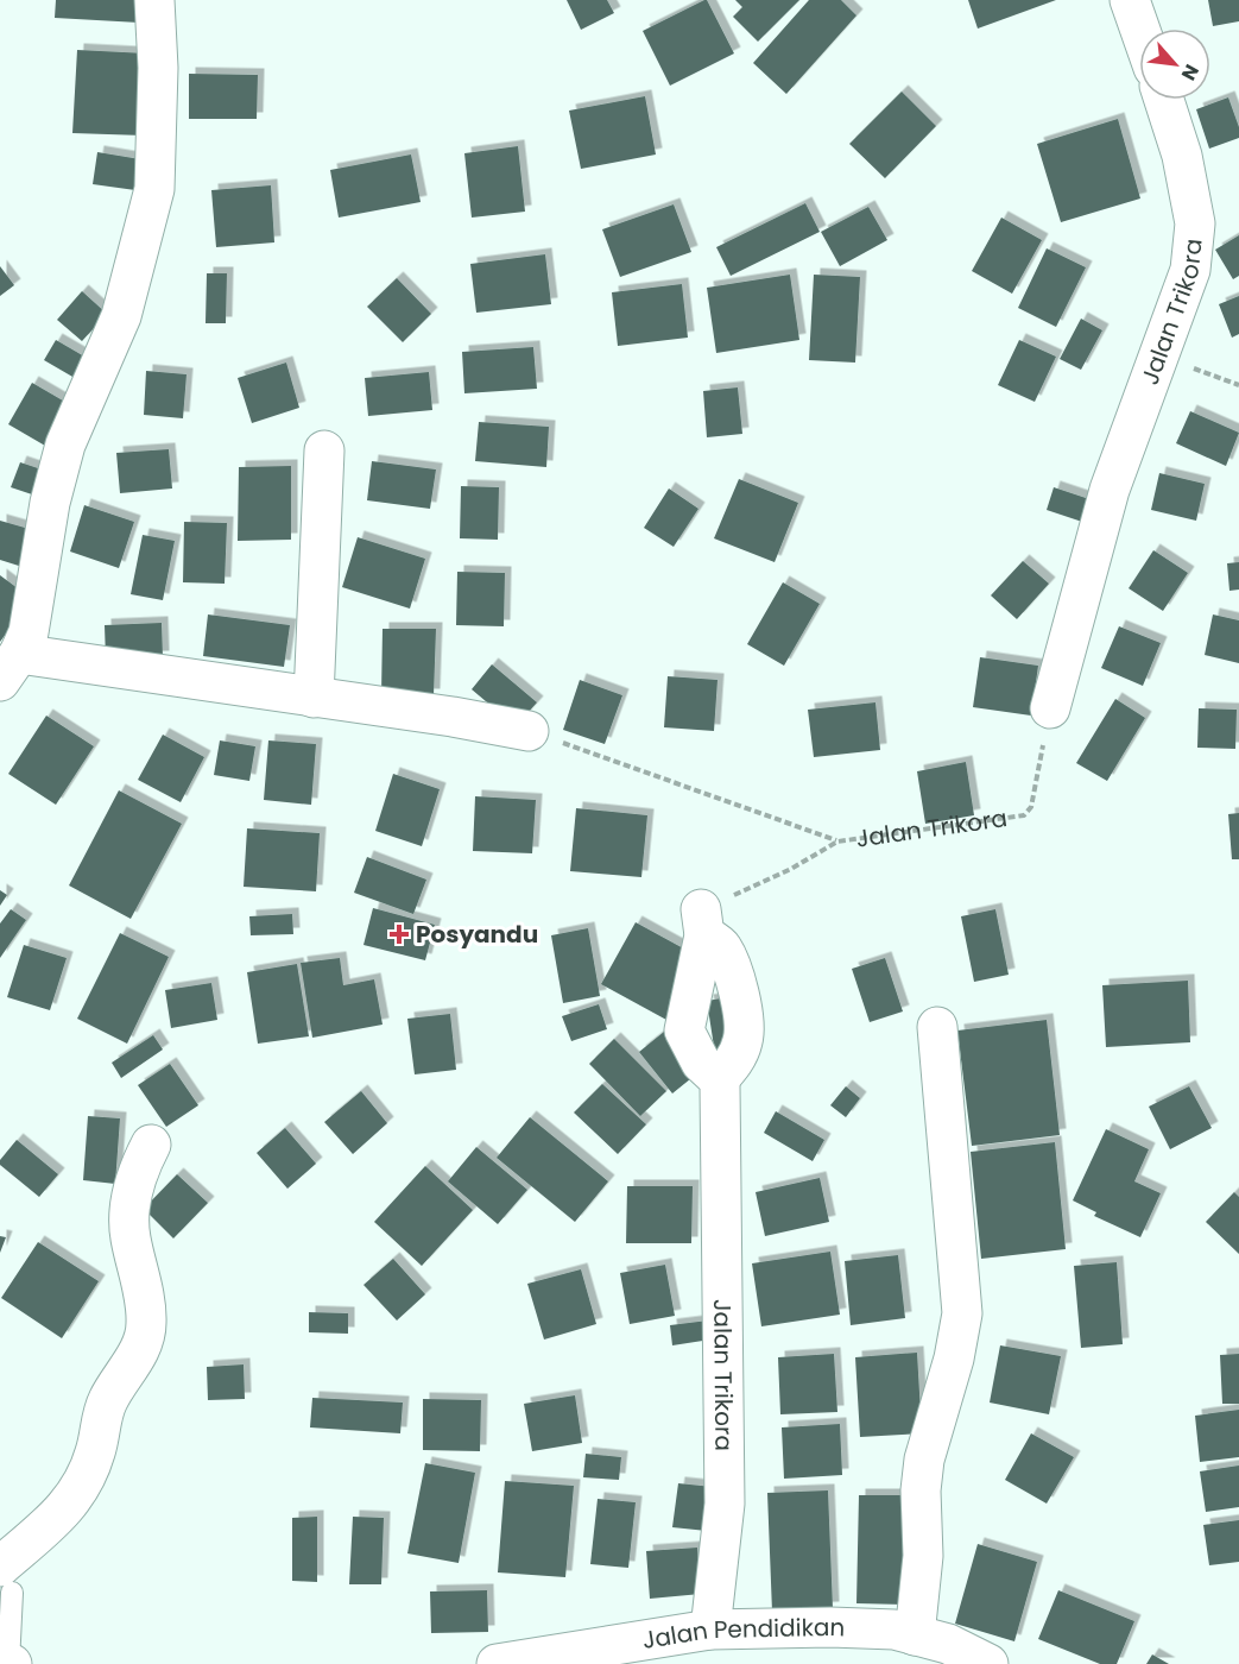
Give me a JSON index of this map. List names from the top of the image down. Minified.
{"streets":{"street":["Jalan Trikora","Jalan Pendidikan"]},"crossings":[["Jalan Trikora","Jalan Pendidikan"]],"places":{"health":["Posyandu"]},"north":"bottom right"}
